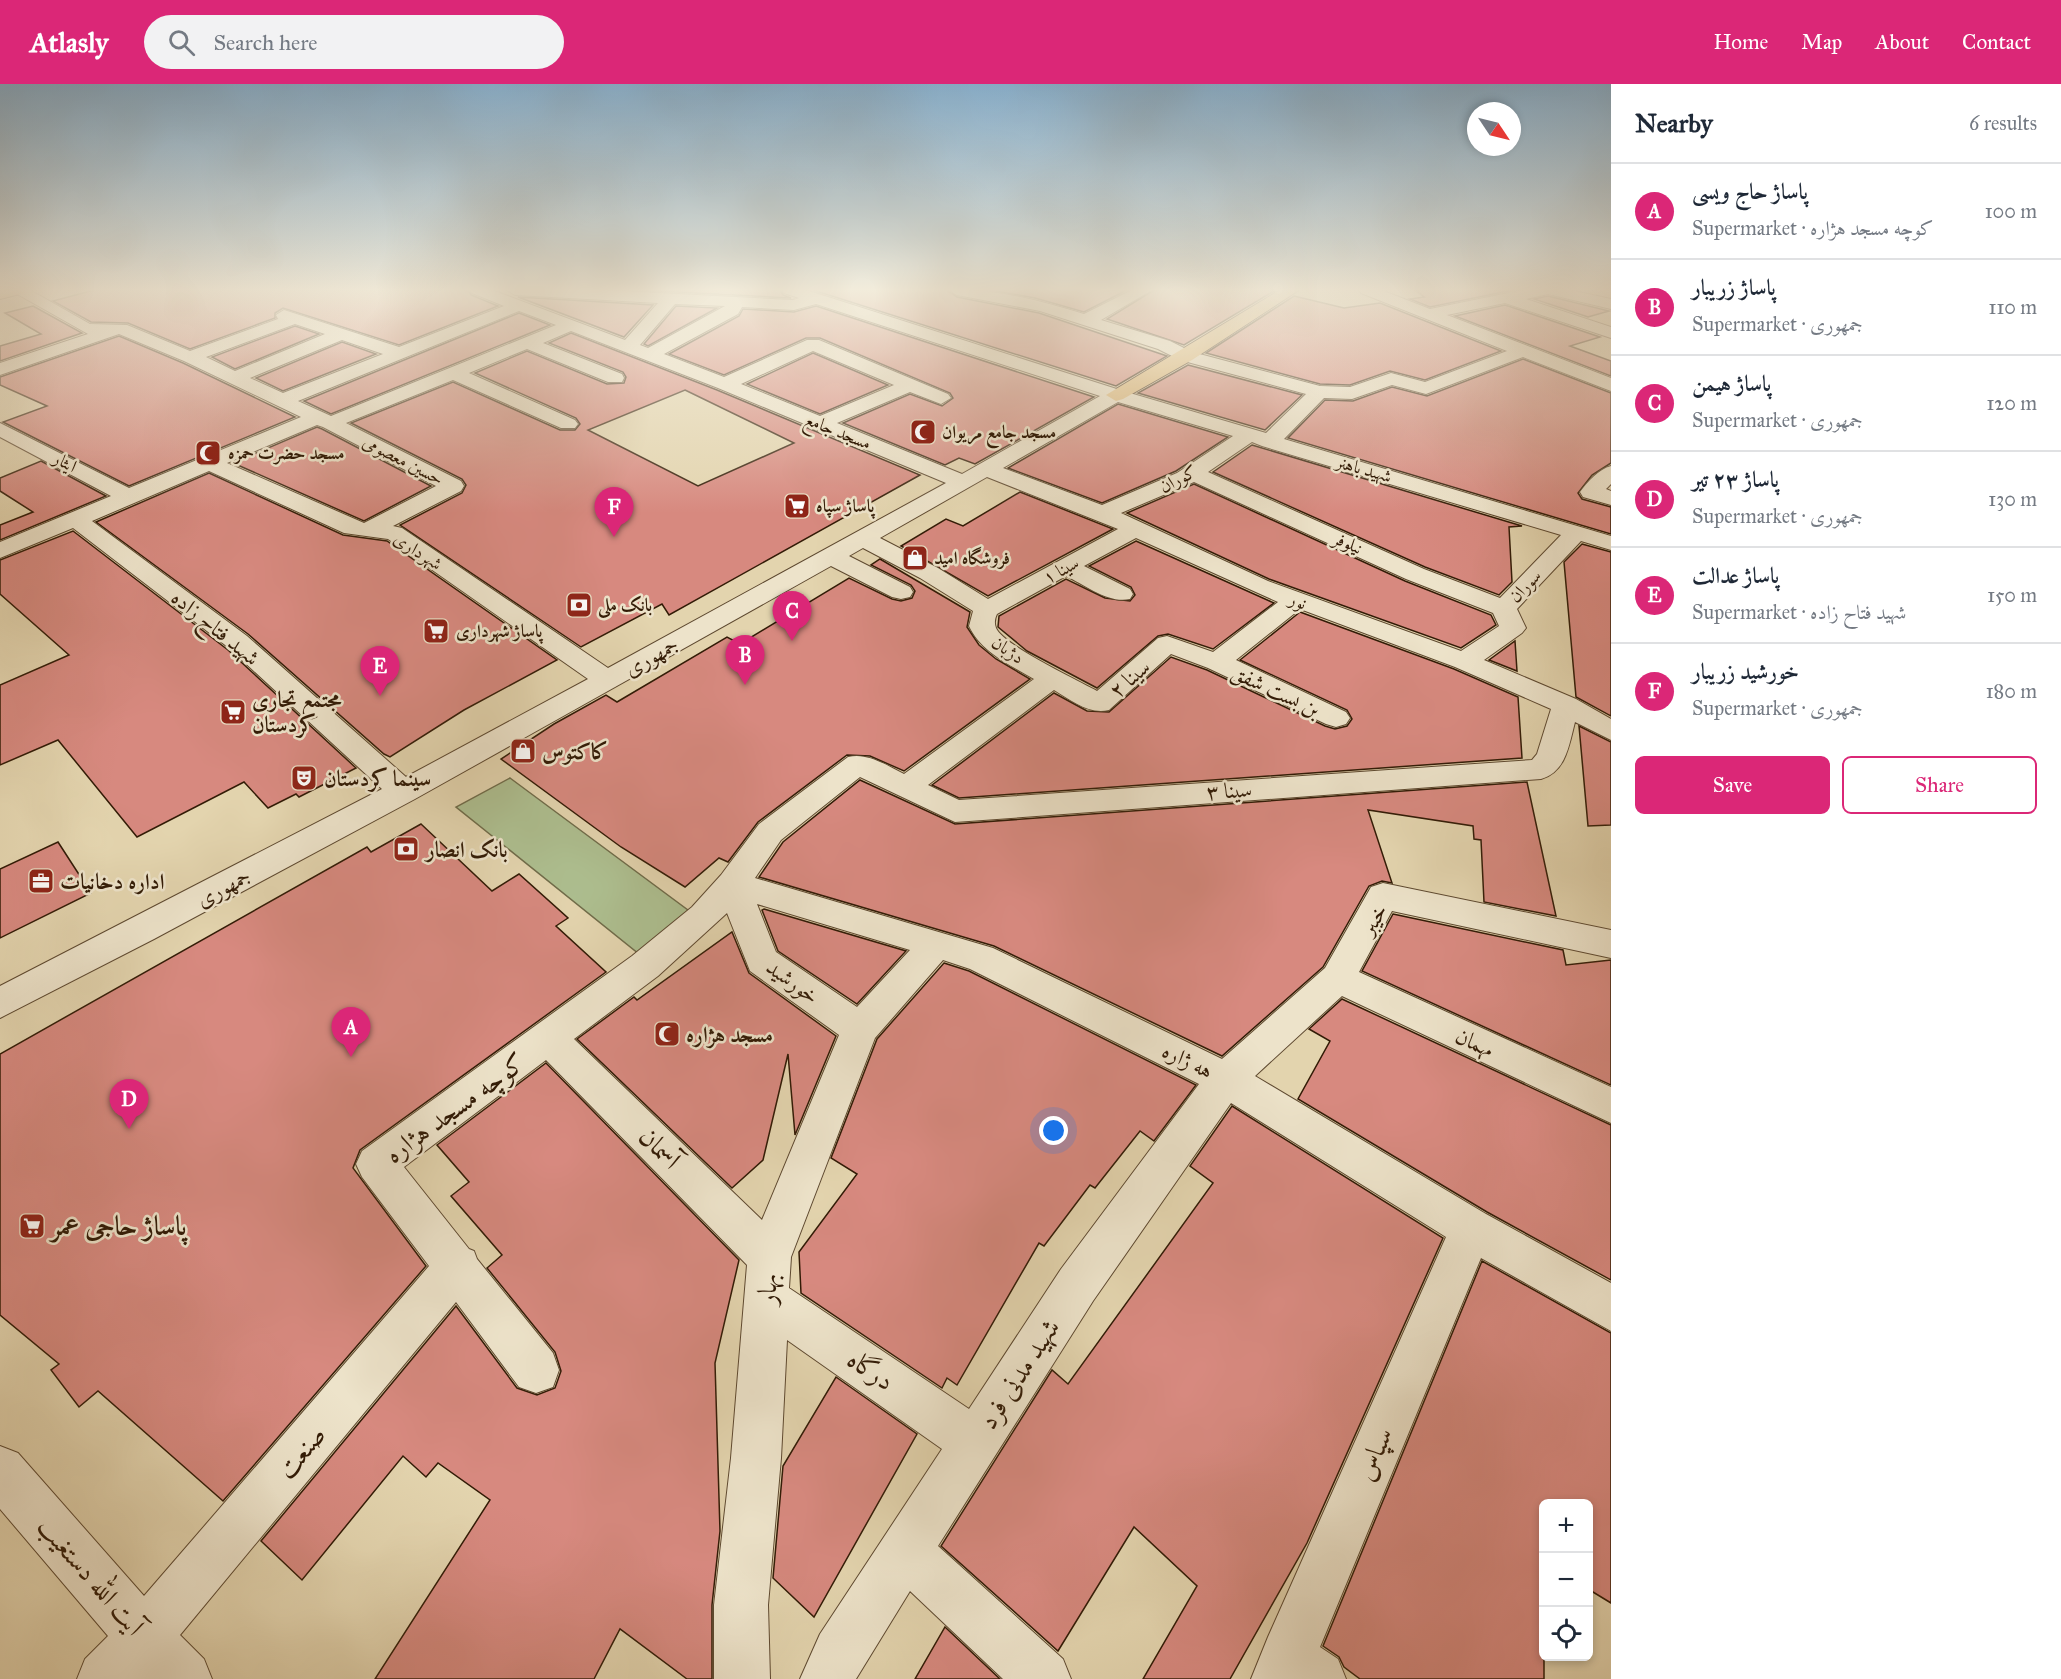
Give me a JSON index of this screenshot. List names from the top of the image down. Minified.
{"streets":{"main road":["جمهوری"],"street":["مسجد جامع","حسین معصومی","ایثار","شهید باهنر","کوران","نیلوفر","شهرداری","سینا ۱","سوران","نور","شهید فتاح زاده","دژبان","سینا ۲","بن بست شفق","سینا ۳","خیبر","خورشید","مهمان","هه ژاره","کوچه مسجد هژاره","آسمان","بهار","درگاه","شهید مدنی فرد","صنعت","سپاس","آیت الله دستغیب"]},"crossings":[["مسجد جامع","نور"],["مسجد جامع","جمهوری"],["حسین معصومی","شهرداری"],["شهید باهنر","کوران"],["شهید باهنر","سوران"],["شهید باهنر","جمهوری"],["کوران","نیلوفر"],["کوران","نور"],["نیلوفر","سوران"],["شهرداری","جمهوری"],["سینا ۱","نور"],["سینا ۱","دژبان"],["سوران","نور"],["نور","جمهوری"],["نور","سینا ۳"],["شهید فتاح زاده","جمهوری"],["دژبان","جمهوری"],["دژبان","سینا ۲"],["سینا ۲","بن بست شفق"],["سینا ۳","کوچه مسجد هژاره"],["خیبر","مهمان"],["خیبر","هه ژاره"],["خیبر","شهید مدنی فرد"],["خورشید","هه ژاره"],["خورشید","کوچه مسجد هژاره"],["خورشید","بهار"],["هه ژاره","کوچه مسجد هژاره"],["هه ژاره","بهار"],["هه ژاره","شهید مدنی فرد"],["هه ژاره","سپاس"],["کوچه مسجد هژاره","آسمان"],["کوچه مسجد هژاره","صنعت"],["آسمان","بهار"],["آسمان","درگاه"],["بهار","درگاه"],["درگاه","شهید مدنی فرد"],["صنعت","آیت الله دستغیب"]],"places":{"mosque":["مسجد جامع مریوان","مسجد حضرت حمزه","مسجد هژاره"],"supermarket":["پاساژ سپاه","پاساژ شهرداری","مجتمع تجاری کردستان","پاساژ حاجی عمر"],"shop":["فروشگاه امید","کاکتوس"],"bank":["بانک ملی","بانک انصار"],"theatre":["سینما کردستان"],"office":["اداره دخانیات"]},"north":"bottom right","page":{"header":"Atlasly","search":"Search here","nav":["Home","Map","About","Contact"],"heading":["Nearby","6 results"],"list":[{"mark":"A","name":"پاساژ حاج ویسی","note":"Supermarket · کوچه مسجد هژاره","value":"100 m"},{"mark":"B","name":"پاساژ زریبار","note":"Supermarket · جمهوری","value":"110 m"},{"mark":"C","name":"پاساژ هیمن","note":"Supermarket · جمهوری","value":"120 m"},{"mark":"D","name":"پاساژ ۲۳ تیر","note":"Supermarket · جمهوری","value":"130 m"},{"mark":"E","name":"پاساژ عدالت","note":"Supermarket · شهید فتاح زاده","value":"150 m"},{"mark":"F","name":"خورشید زریبار","note":"Supermarket · جمهوری","value":"180 m"}],"pins":["F","C","B","E","A","D"],"buttons":["Save","Share"],"map_buttons":["+","−"]}}
